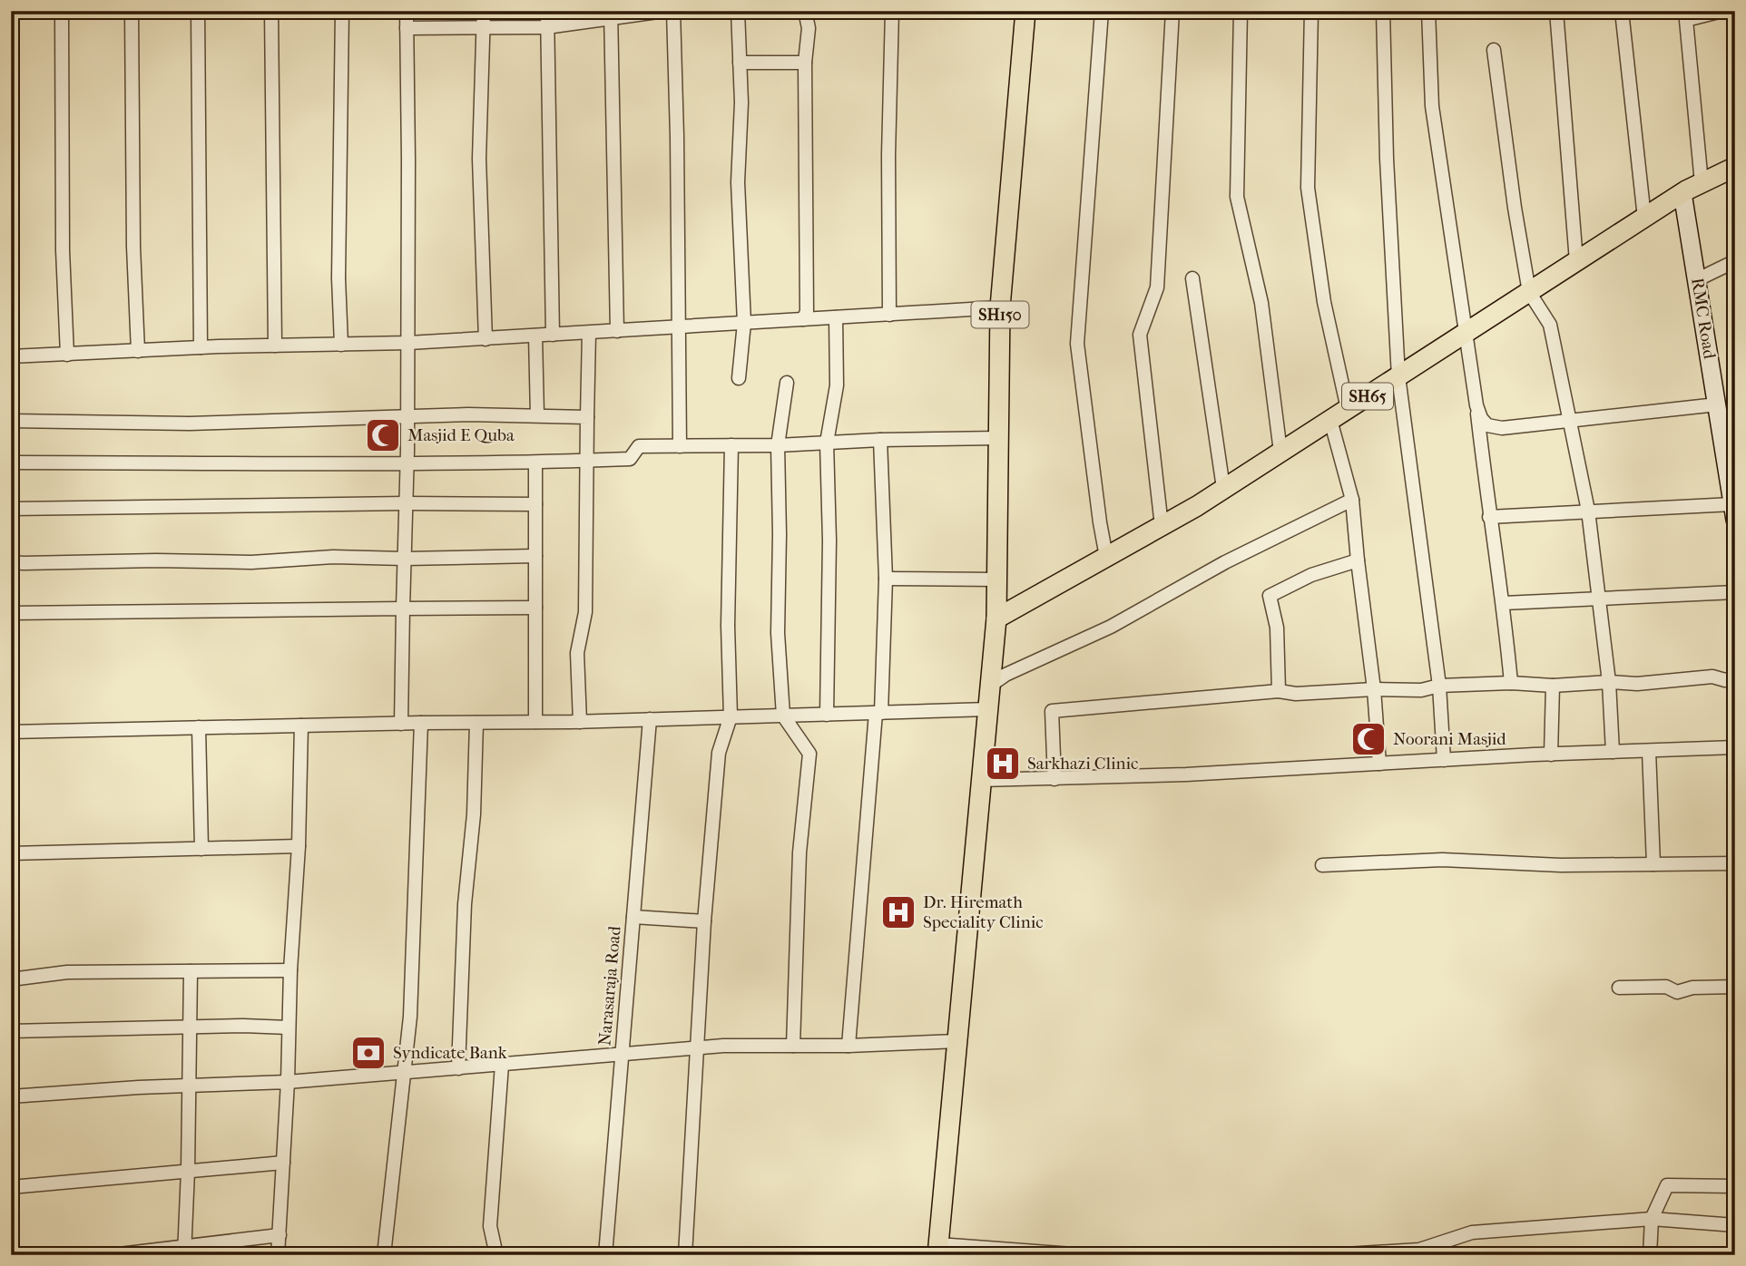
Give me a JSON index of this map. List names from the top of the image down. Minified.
{"streets":{"main road":["SH150","SH65"],"street":["RMC Road","Narasaraja Road"]},"crossings":[["SH150","SH65"],["RMC Road","SH65"]],"places":{"mosque":["Masjid E Quba","Noorani Masjid"],"hospital":["Sarkhazi Clinic","Dr. Hiremath Speciality Clinic"],"bank":["Syndicate Bank"]}}
